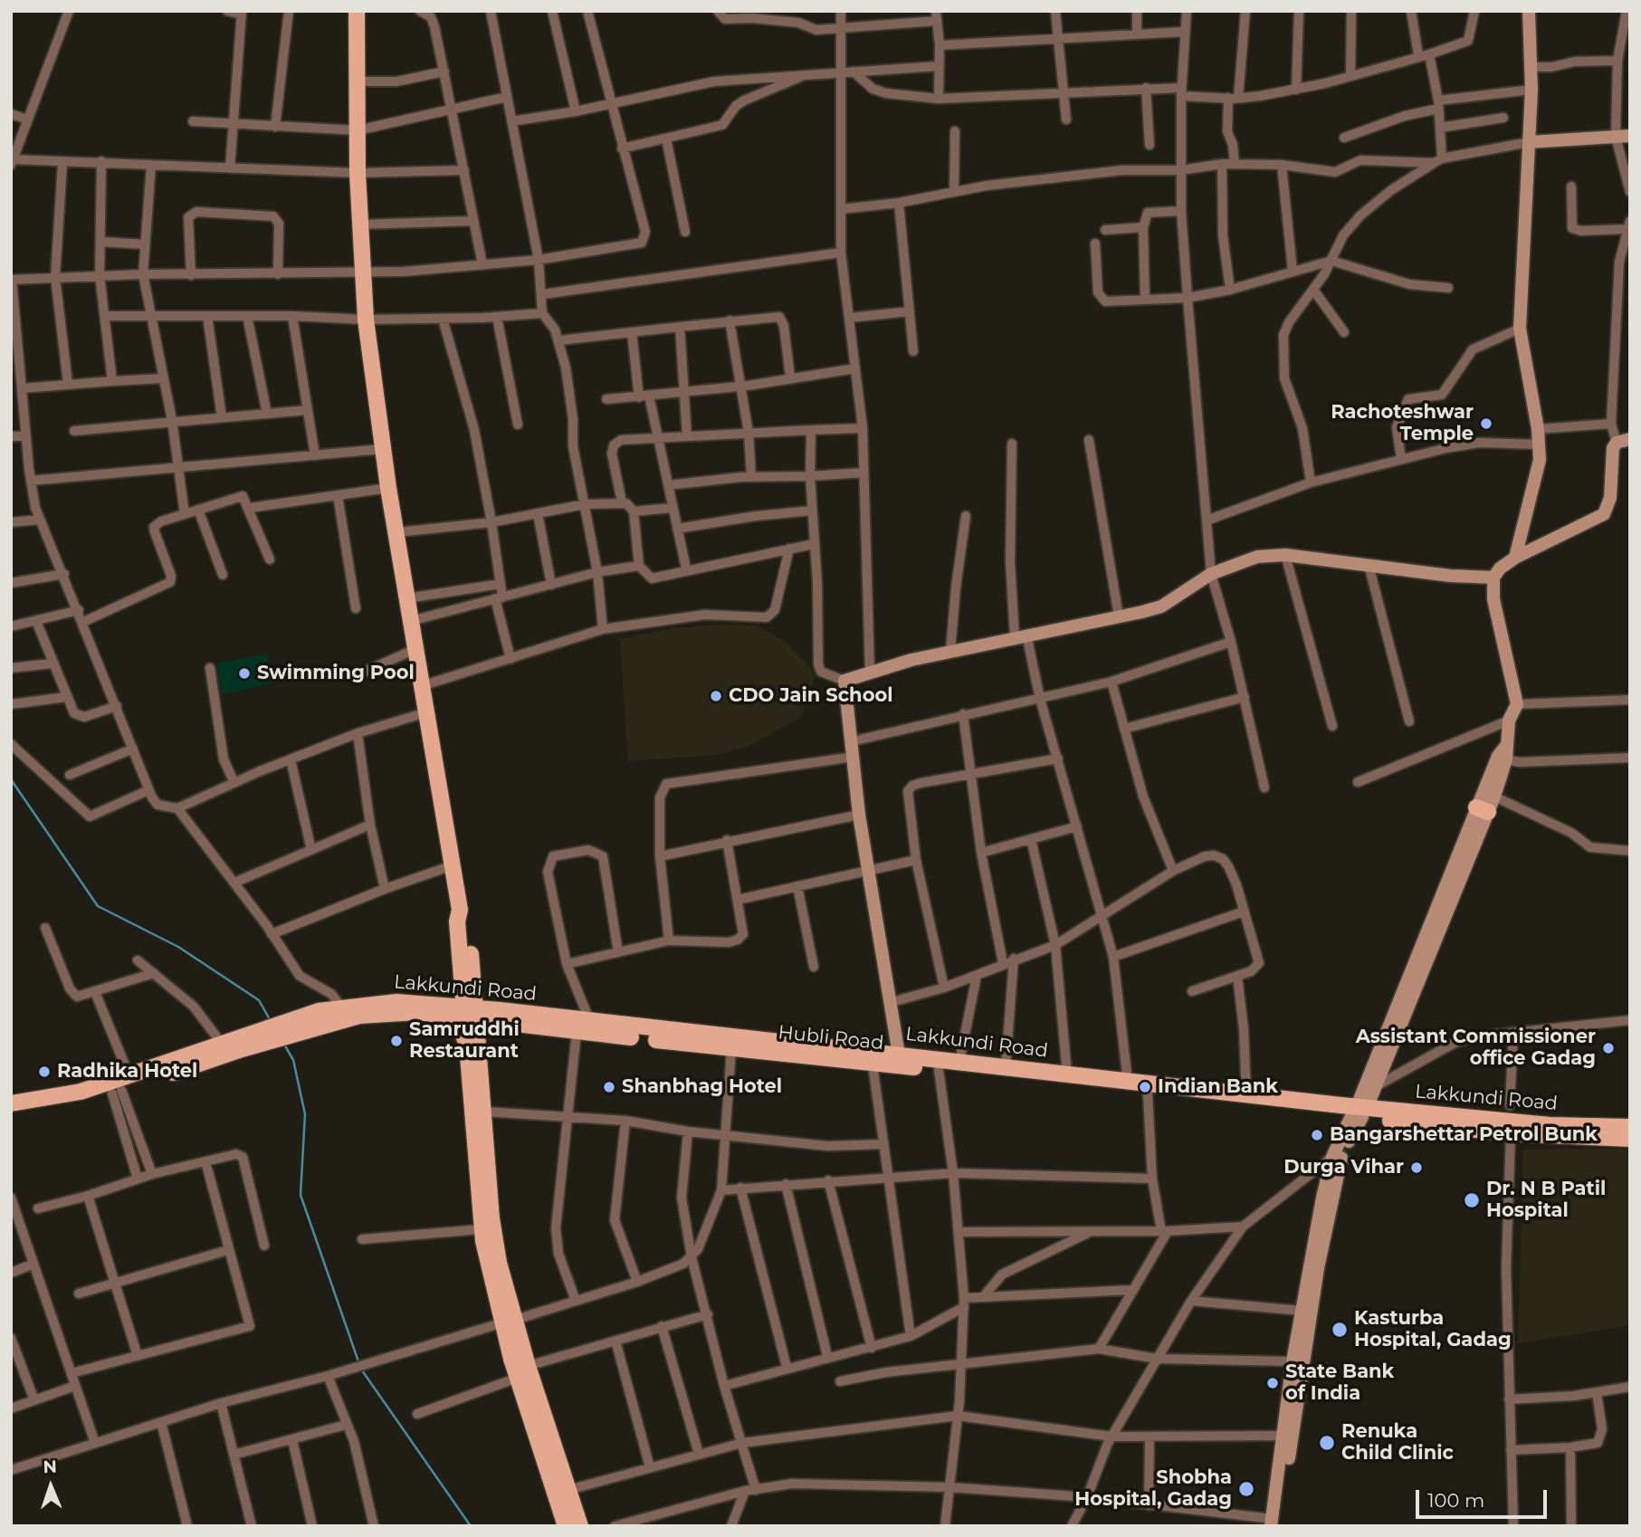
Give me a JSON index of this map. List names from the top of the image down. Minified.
{"streets":{"main road":["Lakkundi Road","Hubli Road"]},"crossings":[["Lakkundi Road","Hubli Road"]],"places":["Rachoteshwar Temple","Swimming Pool","CDO Jain School","Samruddhi Restaurant","Assistant Commissioner office Gadag","Radhika Hotel","Shanbhag Hotel","Indian Bank","Bangarshettar Petrol Bunk","Durga Vihar","Dr. N B Patil Hospital","Kasturba Hospital, Gadag","State Bank of India","Renuka Child Clinic","Shobha Hospital, Gadag"],"scale_bar":"100 m","north":"top"}
